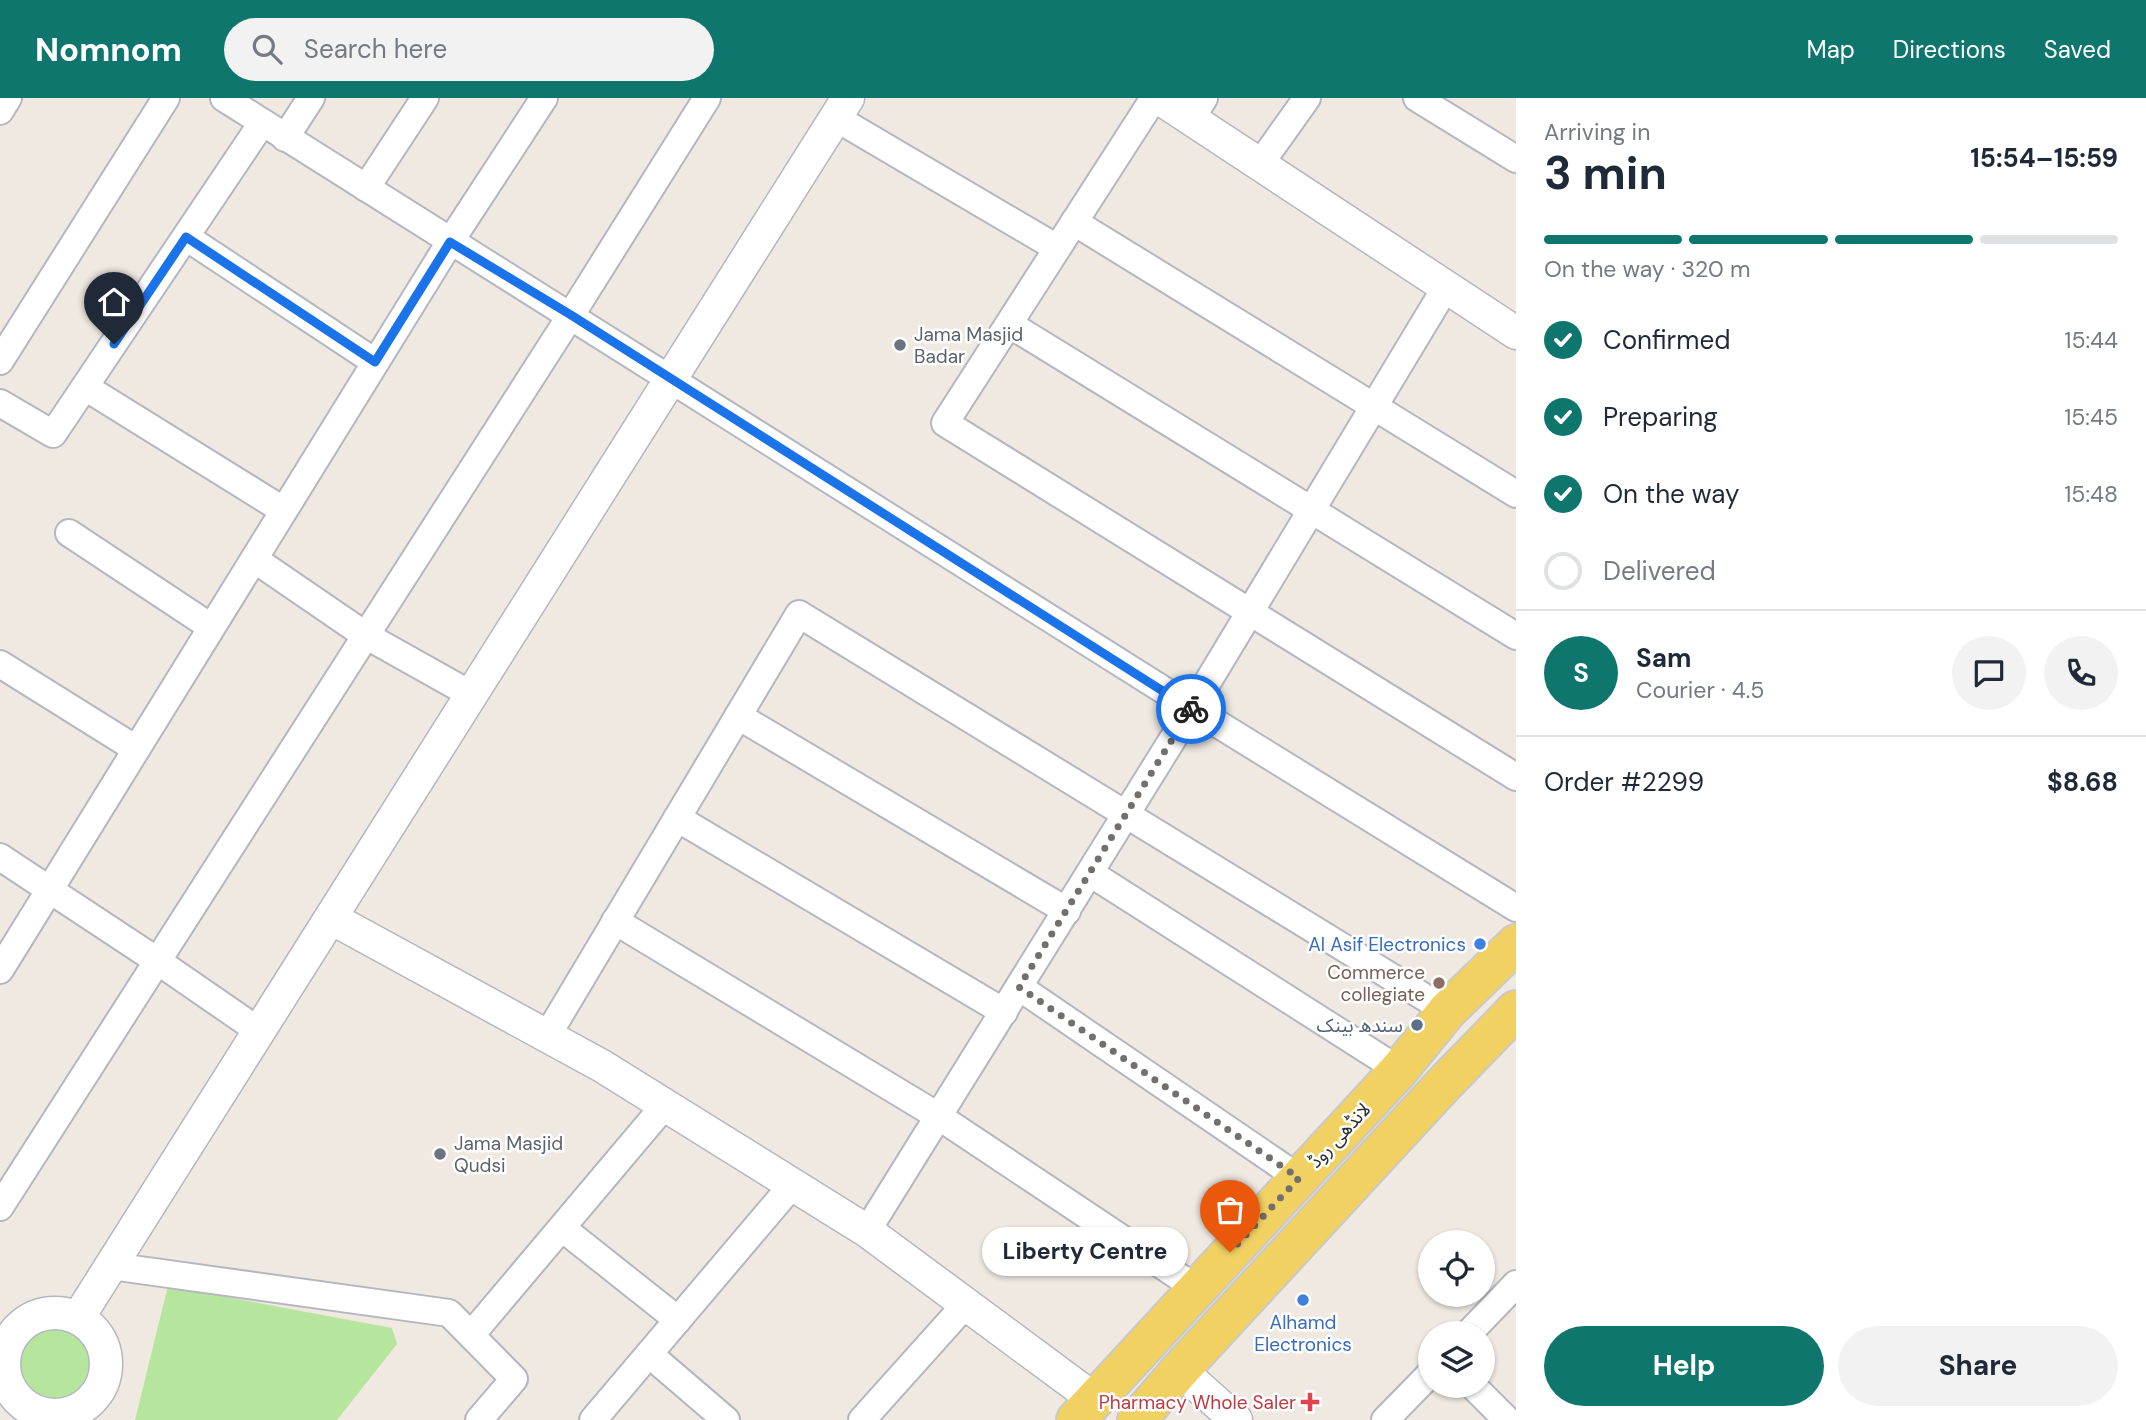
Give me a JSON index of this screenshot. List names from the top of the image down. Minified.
{"streets":{"main road":["لانڈھی روڈ"]},"places":{"other":["Jama Masjid Badar","Al Asif Electronics","Commerce collegiate","سندھ بینک","Jama Masjid Qudsi","Liberty Centre","Alhamd Electronics"],"health":["Pharmacy Whole Saler"]},"page":{"header":"Nomnom","search":"Search here","nav":["Map","Directions","Saved"],"heading":["3 min","Arriving in","15:54–15:59"],"panel":["Sam","Courier · 4.5","Order #2299","$8.68"],"bar":"On the way · 320 m","list":[["Confirmed","15:44"],["Preparing","15:45"],["On the way","15:48"],"Delivered"],"round":"S","bubble":"Liberty Centre","buttons":["Help","Share"]}}
